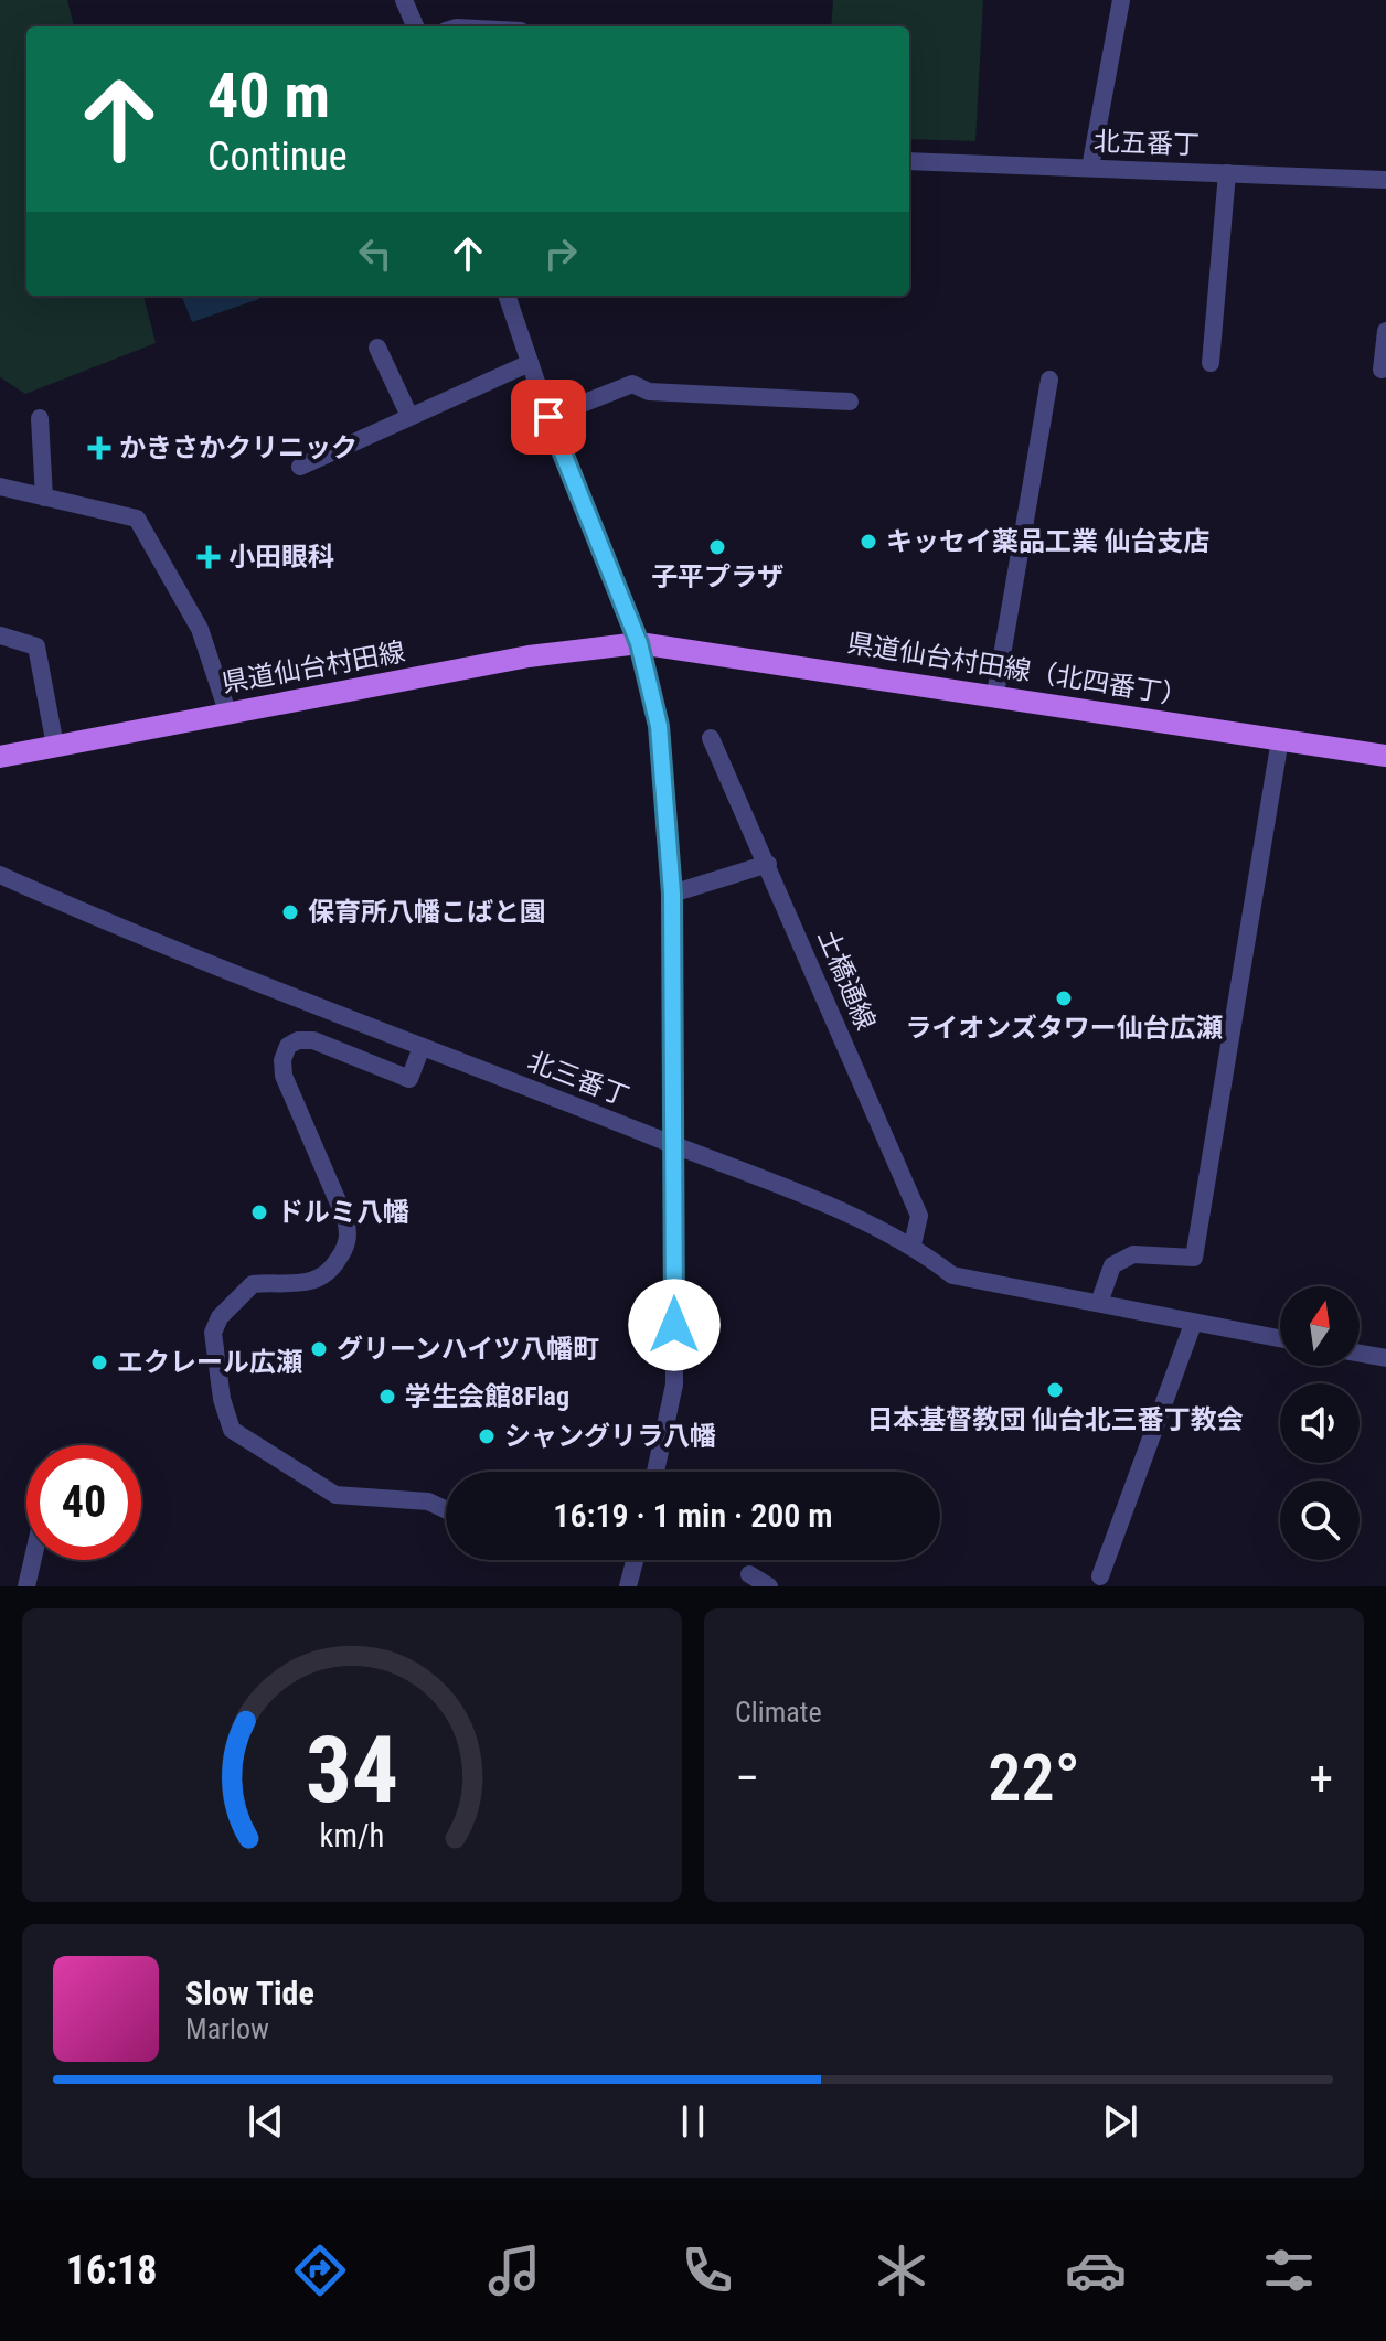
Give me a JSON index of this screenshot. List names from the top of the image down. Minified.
{"streets":{"main road":["県道仙台村田線","県道仙台村田線（北四番丁）"],"street":["北五番丁","土橋通線","北三番丁"]},"crossings":[["県道仙台村田線","県道仙台村田線（北四番丁）"],["土橋通線","北三番丁"]],"places":{"health":["かきさかクリニック","小田眼科"],"other":["キッセイ薬品工業 仙台支店","子平プラザ","保育所八幡こばと園","ライオンズタワー仙台広瀬","ドルミ八幡","グリーンハイツ八幡町","エクレール広瀬","日本基督教団 仙台北三番丁教会","学生会館8Flag","シャングリラ八幡"]},"north":"top","page":{"turn":["40 m","Continue"],"limit":"40","trip":"16:19 · 1 min · 200 m","tile":"Climate","heat":["−","22°","+"],"song":["Slow Tide","Marlow"],"tabs":"16:18","gauge":["34","km/h"]}}
